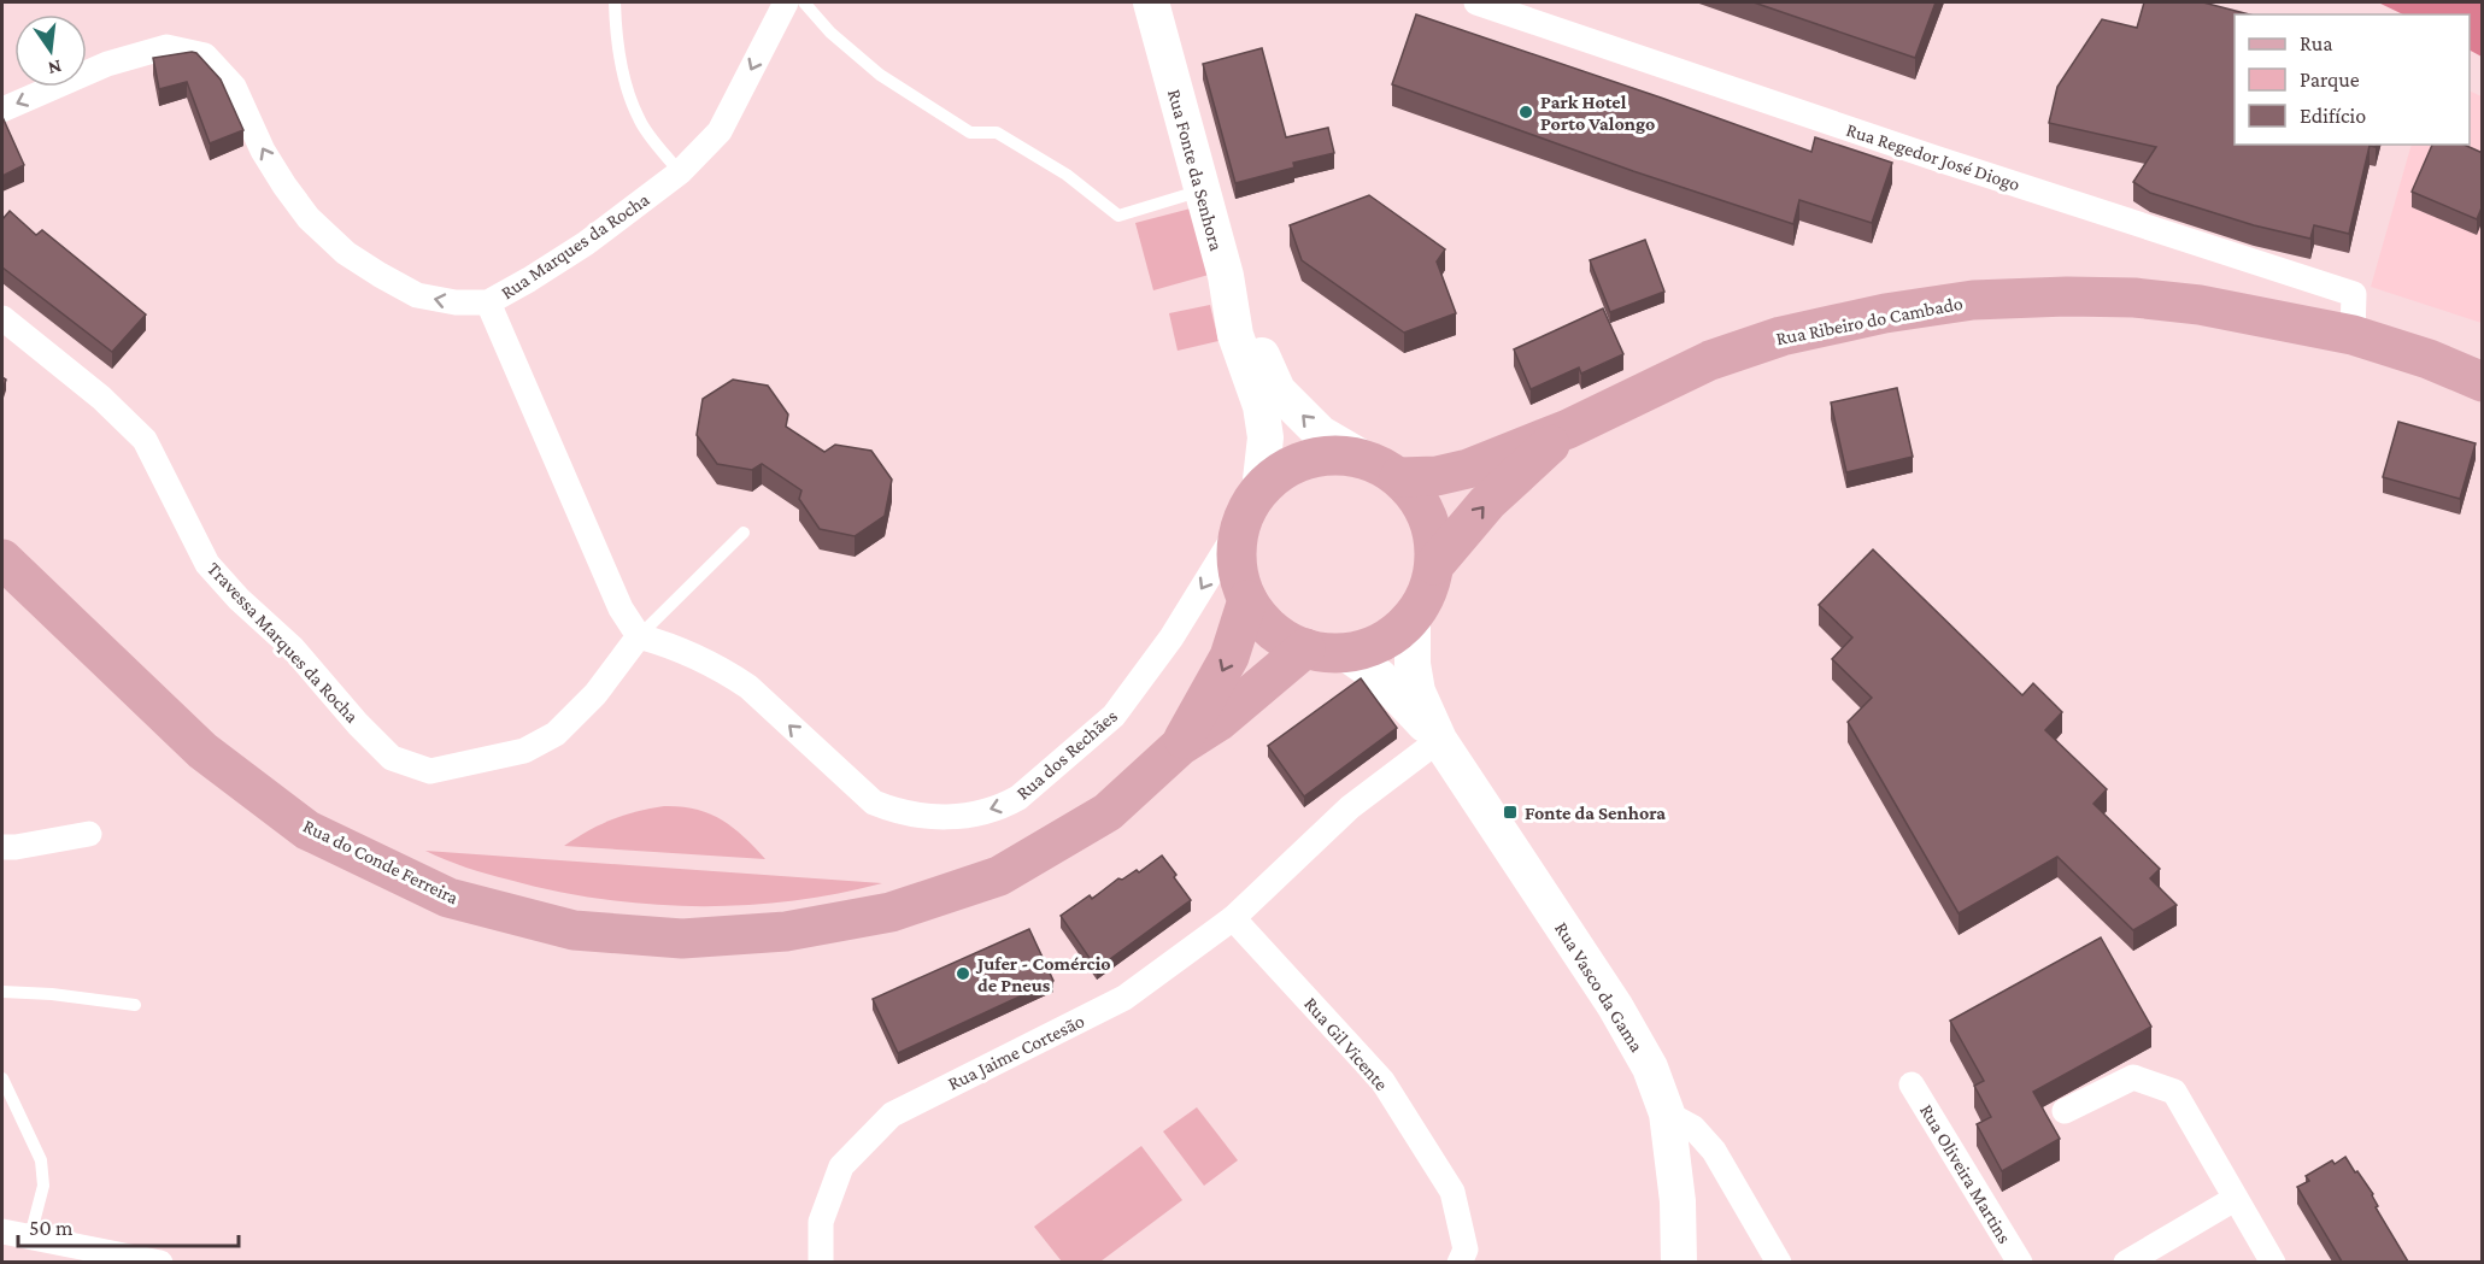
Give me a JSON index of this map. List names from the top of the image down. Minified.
{"streets":{"main road":["Rua Ribeiro do Cambado","Rua do Conde Ferreira"],"street":["Rua Regedor José Diogo","Rua Fonte da Senhora","Rua Marques da Rocha","Travessa Marques da Rocha","Rua dos Rechães","Rua Vasco da Gama","Rua Gil Vicente","Rua Jaime Cortesão","Rua Oliveira Martins"]},"crossings":[["Rua Regedor José Diogo","Rua Ribeiro do Cambado"],["Rua Fonte da Senhora","Rua dos Rechães"],["Rua Fonte da Senhora","Rua do Conde Ferreira"],["Rua Fonte da Senhora","Rua Vasco da Gama"],["Travessa Marques da Rocha","Rua dos Rechães"],["Rua dos Rechães","Rua do Conde Ferreira"],["Rua dos Rechães","Rua Vasco da Gama"],["Rua do Conde Ferreira","Rua Vasco da Gama"],["Rua Vasco da Gama","Rua Jaime Cortesão"],["Rua Gil Vicente","Rua Jaime Cortesão"]],"places":{"other":["Park Hotel Porto Valongo","Jufer - Comércio de Pneus"],"transit":["Fonte da Senhora"]},"legend":["Rua","Parque","Edifício"],"scale_bar":"50 m","north":"bottom"}
